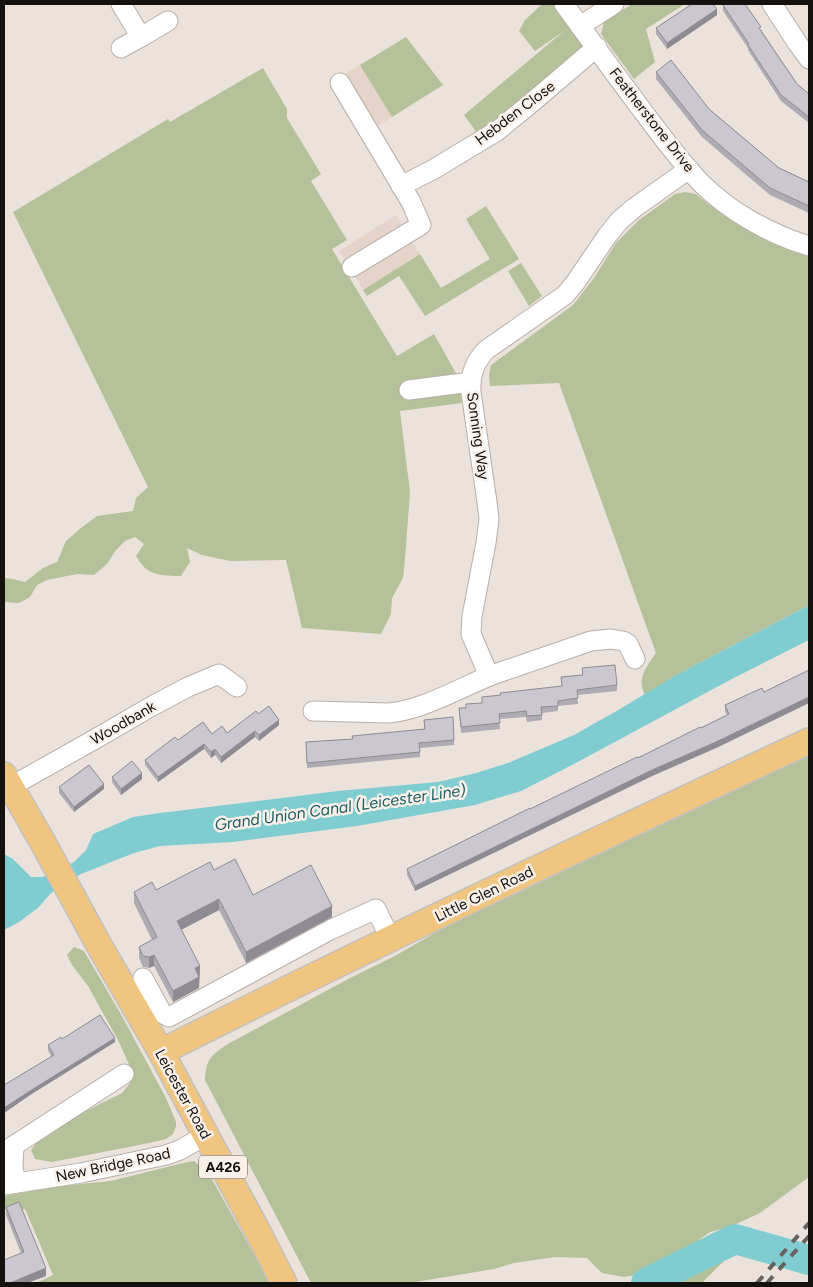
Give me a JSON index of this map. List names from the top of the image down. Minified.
{"streets":{"main road":["Little Glen Road","Leicester Road","A426"],"street":["Hebden Close","Featherstone Drive","Sonning Way","Woodbank","New Bridge Road"]},"crossings":[["Hebden Close","Featherstone Drive"],["Featherstone Drive","Sonning Way"],["Woodbank","Leicester Road"],["Little Glen Road","Leicester Road"],["Leicester Road","New Bridge Road"]],"water":["Grand Union Canal (Leicester Line)"]}
